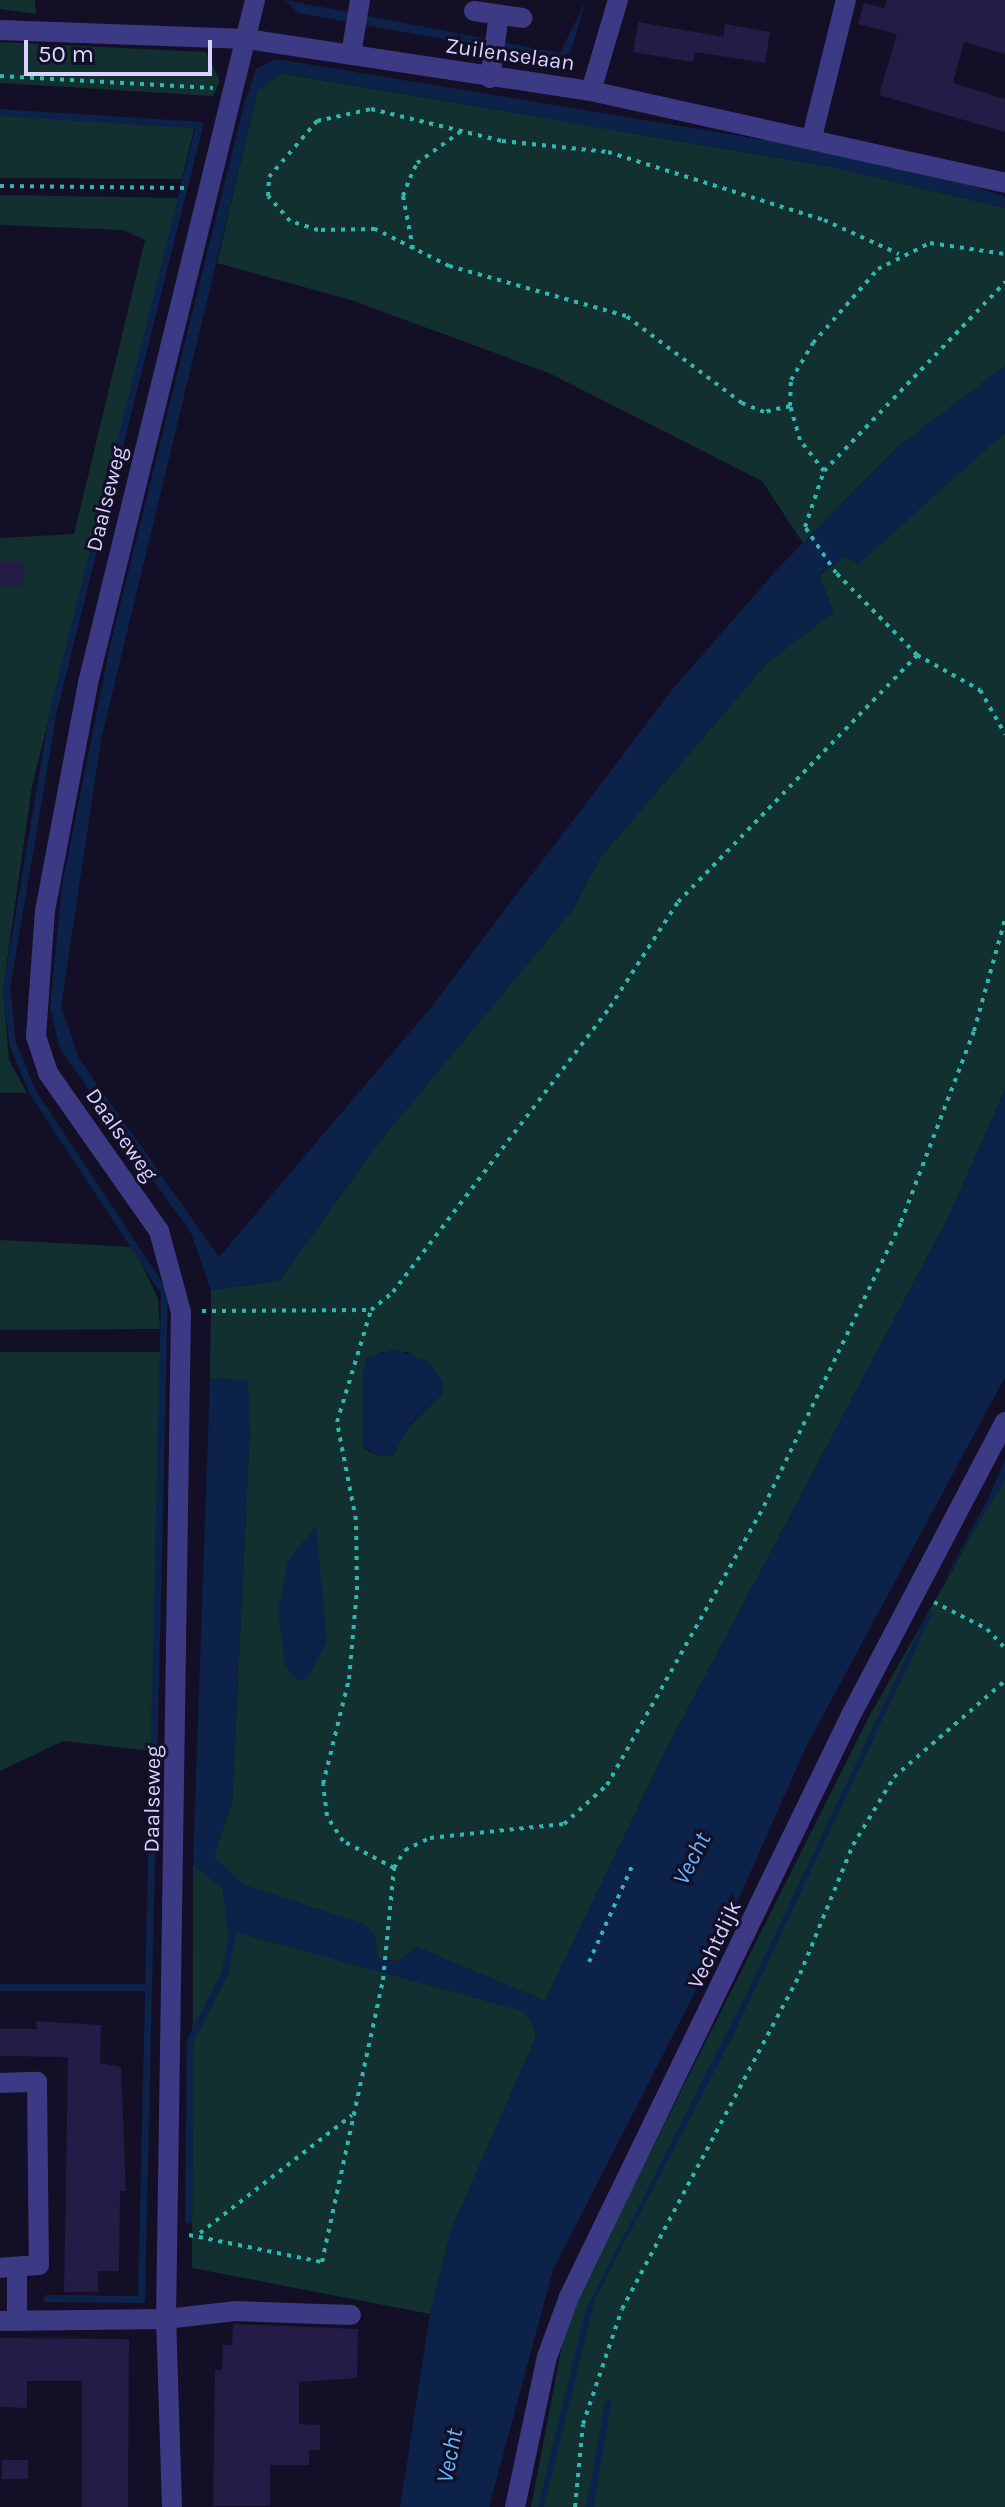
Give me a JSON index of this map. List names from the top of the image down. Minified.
{"streets":{"street":["Zuilenselaan","Daalseweg","Vechtdijk"]},"crossings":[["Zuilenselaan","Daalseweg"]],"water":["Vecht"],"scale_bar":"50 m"}
